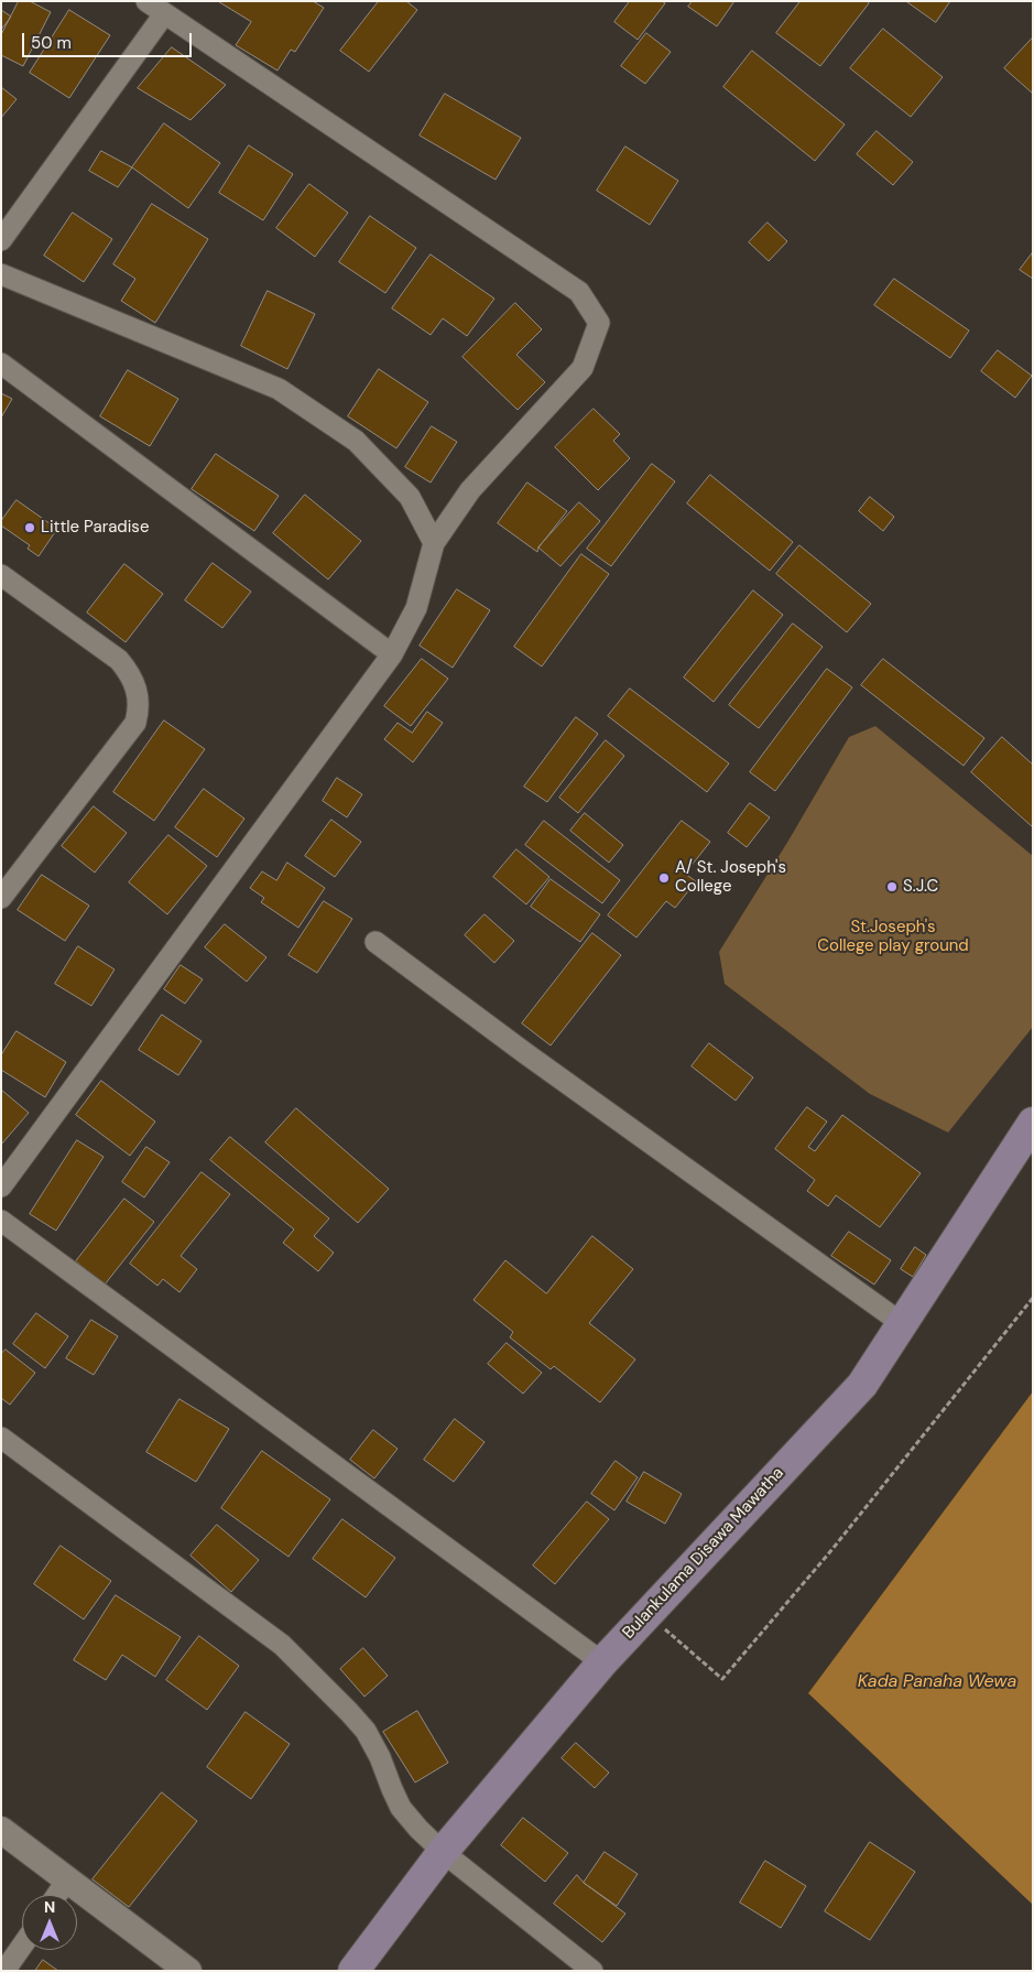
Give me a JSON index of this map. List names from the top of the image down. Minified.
{"streets":{"main road":["Bulankulama Disawa Mawatha"]},"water":["Kada Panaha Wewa"],"parks":["St.Joseph's College play ground"],"places":["Little Paradise","A/ St. Joseph's College","S.J.C"],"scale_bar":"50 m","north":"top"}
